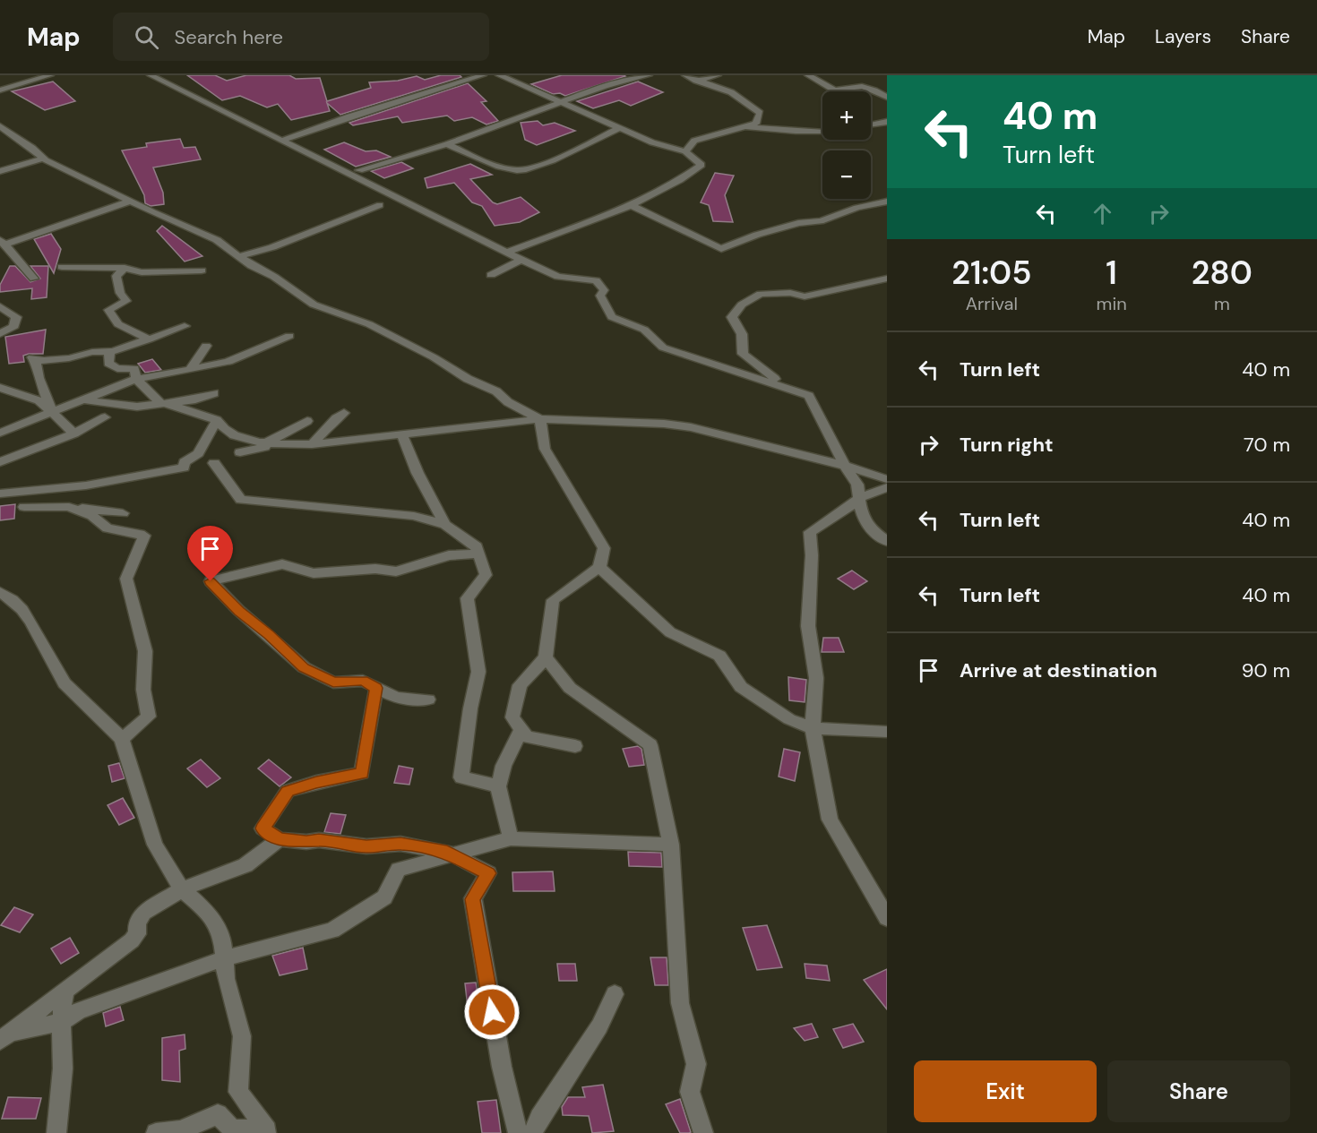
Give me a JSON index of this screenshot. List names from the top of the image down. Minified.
{"page":{"header":"Map","search":"Search here","nav":["Map","Layers","Share"],"turn":["40 m","Turn left"],"map_buttons":["+","−"],"eta":["21:05","Arrival","1","min","280","m"],"list":[{"name":"Turn left","value":"40 m"},{"name":"Turn right","value":"70 m"},{"name":"Turn left","value":"40 m"},{"name":"Turn left","value":"40 m"},{"name":"Arrive at destination","value":"90 m"}],"buttons":["Exit","Share"]}}
